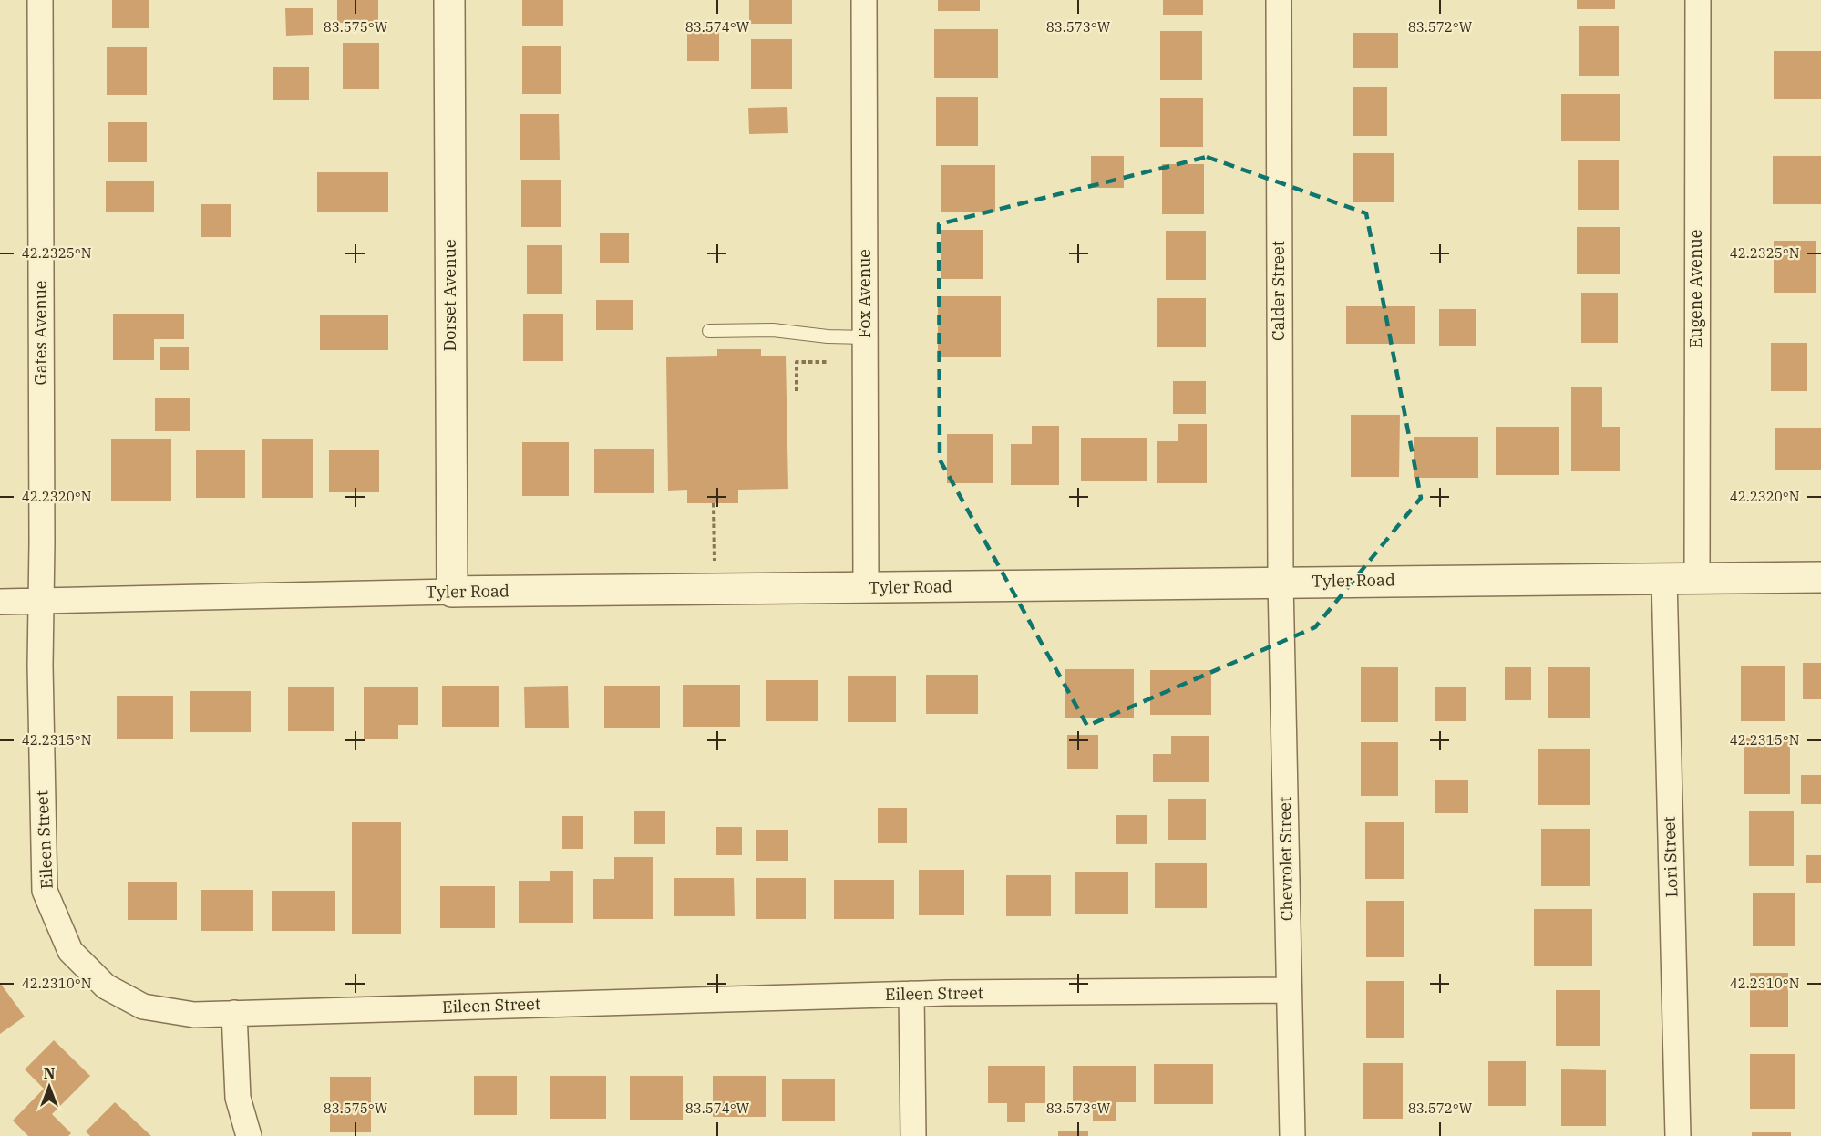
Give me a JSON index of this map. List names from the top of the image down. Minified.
{"streets":{"street":["Eugene Avenue","Calder Street","Fox Avenue","Dorset Avenue","Gates Avenue","Tyler Road","Eileen Street","Lori Street","Chevrolet Street"]},"crossings":[["Eugene Avenue","Tyler Road"],["Calder Street","Tyler Road"],["Calder Street","Chevrolet Street"],["Fox Avenue","Tyler Road"],["Dorset Avenue","Tyler Road"],["Gates Avenue","Tyler Road"],["Gates Avenue","Eileen Street"],["Tyler Road","Eileen Street"],["Tyler Road","Lori Street"],["Tyler Road","Chevrolet Street"],["Eileen Street","Chevrolet Street"]],"north":"top","coordinates":["83.575°W","83.574°W","83.573°W","83.572°W","42.2325°N","42.2320°N","42.2315°N","42.2310°N"]}
